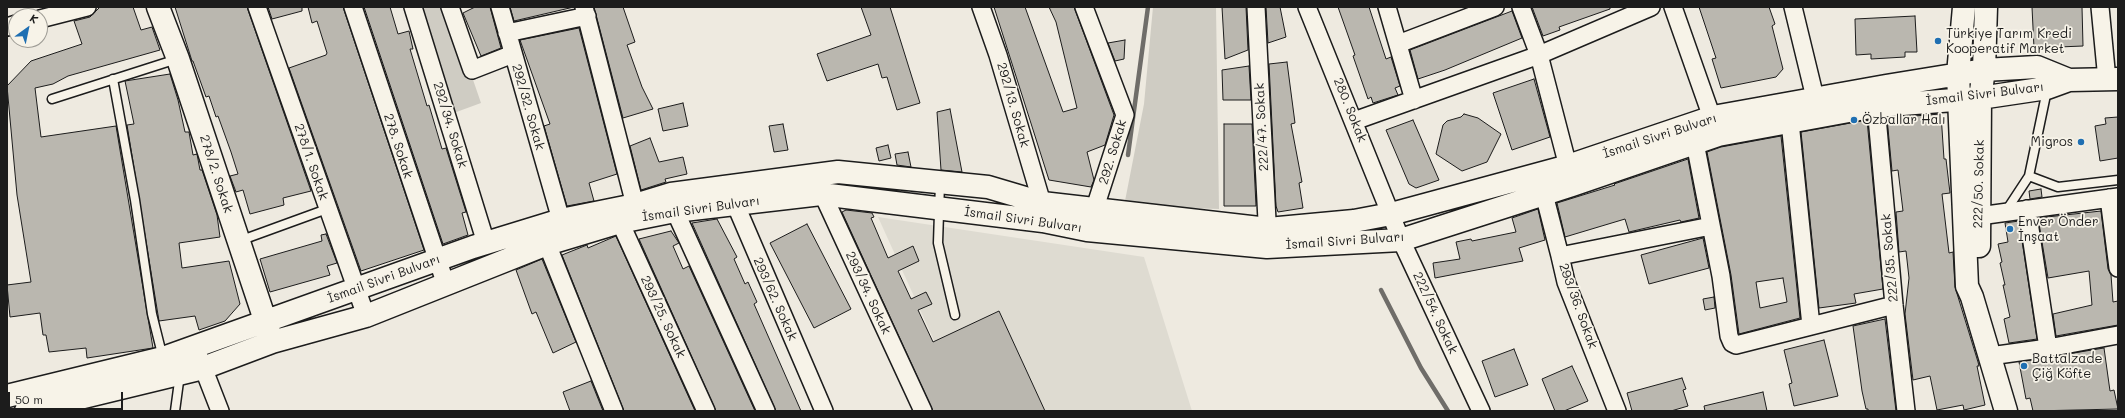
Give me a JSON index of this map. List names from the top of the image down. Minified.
{"streets":{"main road":["İsmail Sivri Bulvarı","278/2. Sokak","222/50. Sokak"],"street":["292/13. Sokak","292/32. Sokak","280. Sokak","292/34. Sokak","222/47. Sokak","278. Sokak","292. Sokak","278/1. Sokak","222/35. Sokak","293/34. Sokak","293/62. Sokak","293/36. Sokak","222/54. Sokak","293/25. Sokak"]},"crossings":[["İsmail Sivri Bulvarı","292/13. Sokak"],["İsmail Sivri Bulvarı","292/32. Sokak"],["İsmail Sivri Bulvarı","280. Sokak"],["İsmail Sivri Bulvarı","292/34. Sokak"],["İsmail Sivri Bulvarı","222/47. Sokak"],["İsmail Sivri Bulvarı","278. Sokak"],["İsmail Sivri Bulvarı","292. Sokak"],["İsmail Sivri Bulvarı","278/1. Sokak"],["İsmail Sivri Bulvarı","278/2. Sokak"],["İsmail Sivri Bulvarı","222/50. Sokak"],["İsmail Sivri Bulvarı","222/35. Sokak"],["İsmail Sivri Bulvarı","293/34. Sokak"],["İsmail Sivri Bulvarı","293/62. Sokak"],["İsmail Sivri Bulvarı","222/54. Sokak"],["İsmail Sivri Bulvarı","293/25. Sokak"],["280. Sokak","222/54. Sokak"]],"places":["Türkiye Tarım Kredi Kooperatif Market","Özballar Halı","Migros","Enver Önder İnşaat","Battalzade Çiğ Köfte"],"scale_bar":"50 m","north":"top right"}
